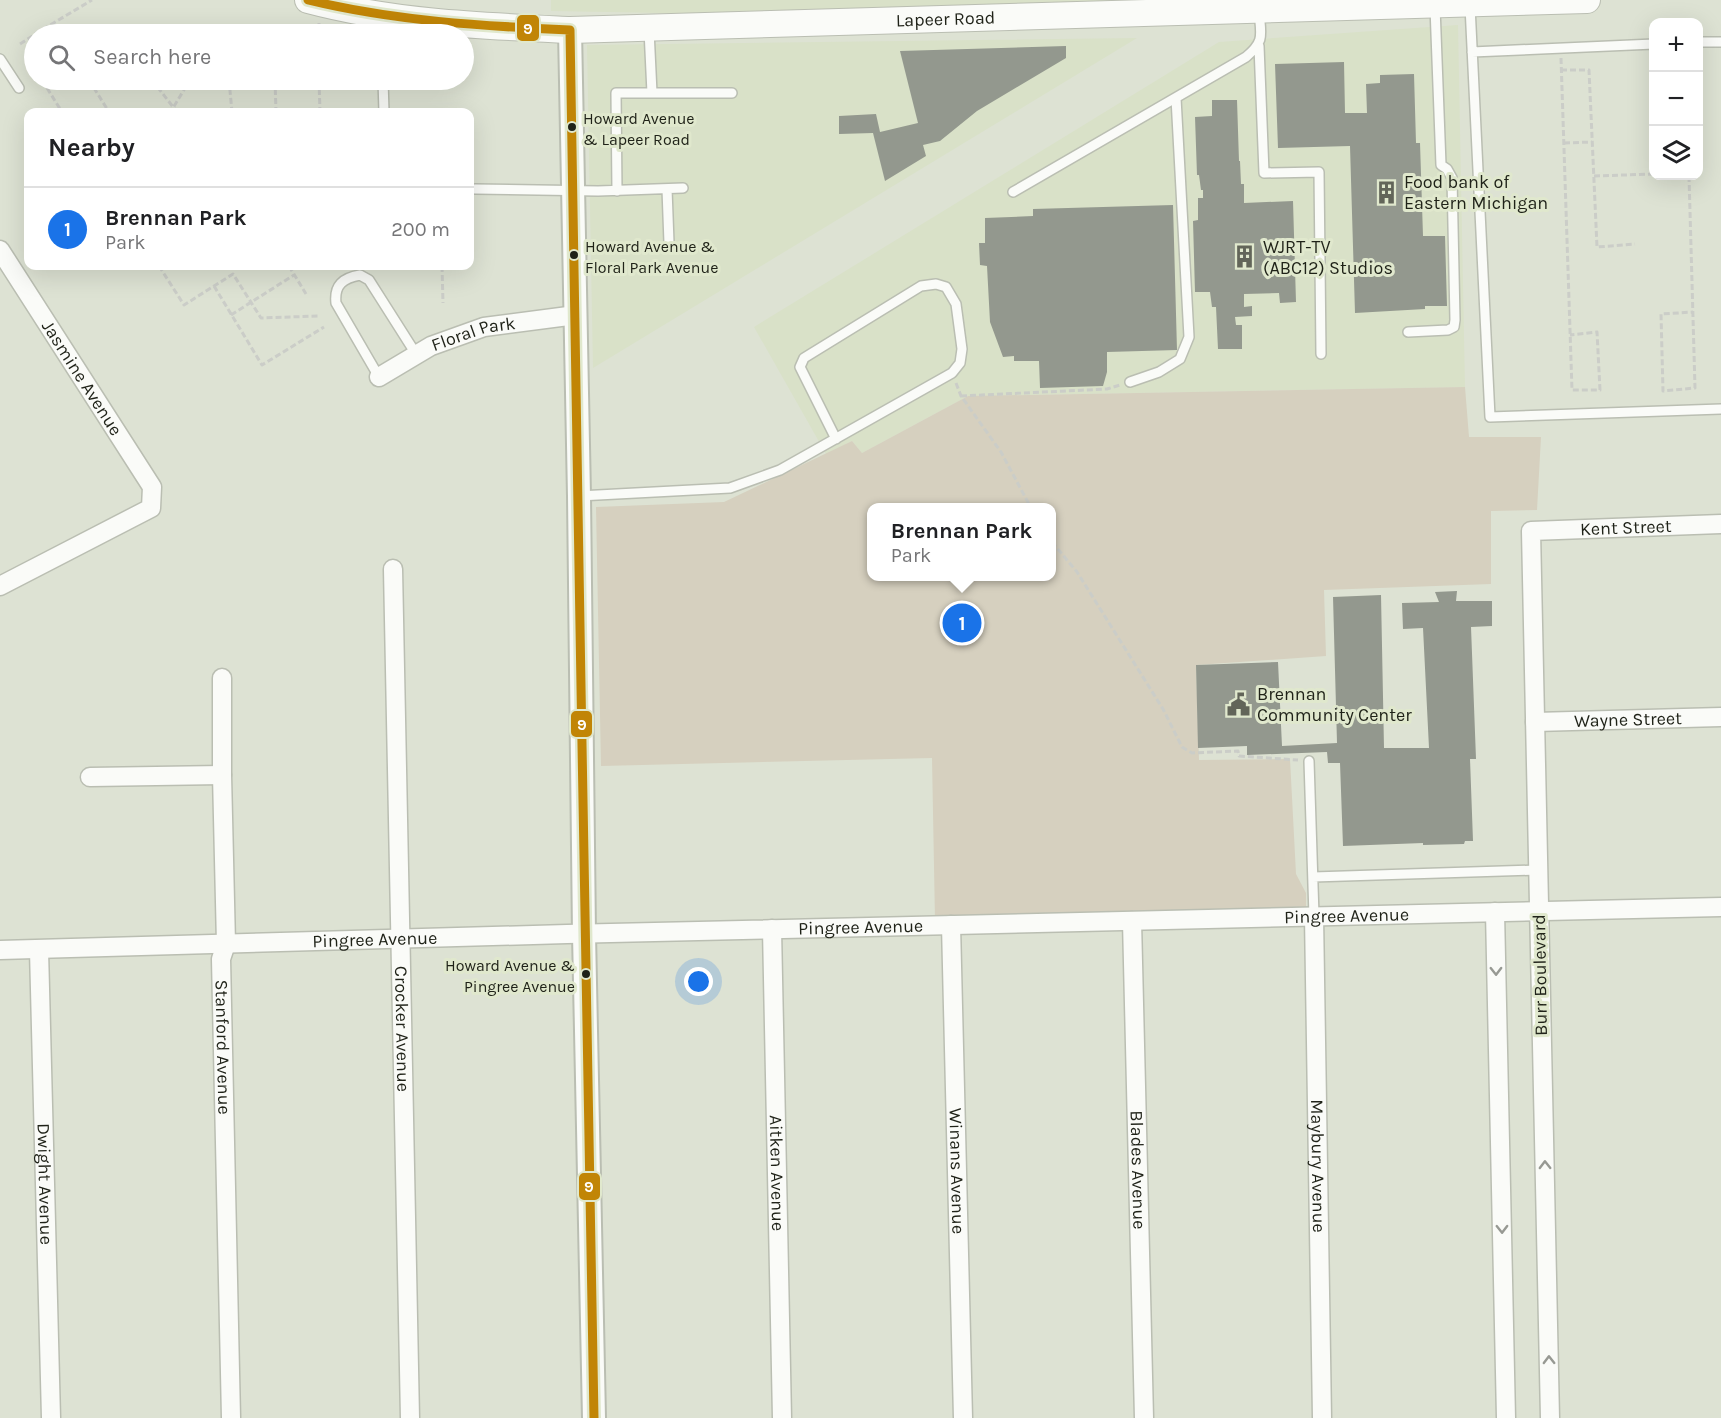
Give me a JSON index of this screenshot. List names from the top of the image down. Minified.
{"streets":{"main road":["Lapeer Road"],"street":["Floral Park","Jasmine Avenue","Kent Street","Wayne Street","Pingree Avenue","Burr Boulevard","Crocker Avenue","Stanford Avenue","Maybury Avenue","Blades Avenue","Winans Avenue","Aitken Avenue","Dwight Avenue"]},"crossings":[["Kent Street","Burr Boulevard"],["Wayne Street","Burr Boulevard"],["Pingree Avenue","Burr Boulevard"],["Pingree Avenue","Crocker Avenue"],["Pingree Avenue","Stanford Avenue"],["Pingree Avenue","Maybury Avenue"],["Pingree Avenue","Blades Avenue"],["Pingree Avenue","Winans Avenue"],["Pingree Avenue","Aitken Avenue"],["Pingree Avenue","Dwight Avenue"]],"places":{"other":["Howard Avenue & Lapeer Road","Howard Avenue & Floral Park Avenue","Howard Avenue & Pingree Avenue"],"building":["Food bank of Eastern Michigan","WJRT-TV (ABC12) Studios"],"public building":["Brennan Community Center"]},"lines":["transit line 9"],"page":{"map_buttons":["+","−"],"search":"Search here","heading":"Nearby","list":[{"mark":"1","name":"Brennan Park","note":"Park","value":"200 m"}],"popup":["Brennan Park","Park"],"pins":"1"}}
